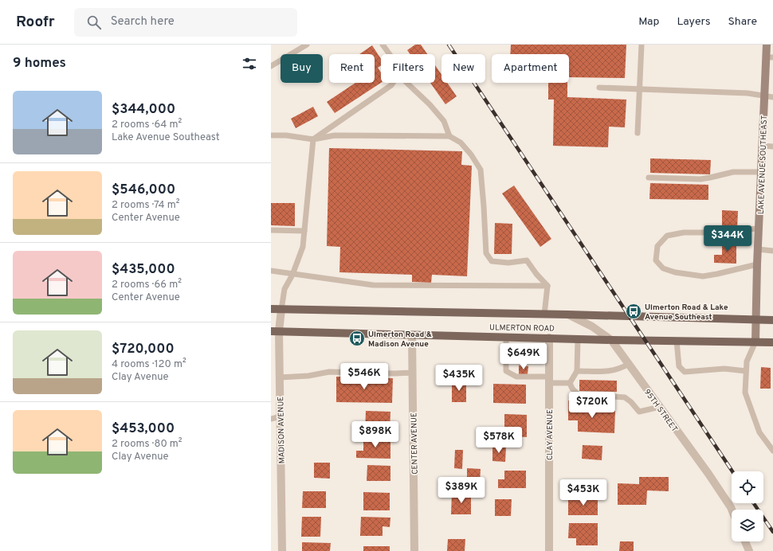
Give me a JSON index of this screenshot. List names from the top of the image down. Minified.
{"streets":{"main road":["ULMERTON ROAD"],"street":["LAKE AVENUE SOUTHEAST","95TH STREET","MADISON AVENUE","CLAY AVENUE","CENTER AVENUE"]},"crossings":[["LAKE AVENUE SOUTHEAST","ULMERTON ROAD"],["ULMERTON ROAD","95TH STREET"],["ULMERTON ROAD","MADISON AVENUE"],["ULMERTON ROAD","CLAY AVENUE"],["ULMERTON ROAD","CENTER AVENUE"]],"places":{"bus stop":["Ulmerton Road & Lake Avenue Southeast","Ulmerton Road & Madison Avenue"]},"page":{"header":"Roofr","search":"Search here","nav":["Map","Layers","Share"],"heading":"9 homes","chip":["Buy","Rent","Filters","New","Apartment"],"list":[{"name":"$344,000","note":"2 rooms · 64 m² · Lake Avenue Southeast"},{"name":"$546,000","note":"2 rooms · 74 m² · Center Avenue"},{"name":"$435,000","note":"2 rooms · 66 m² · Center Avenue"},{"name":"$720,000","note":"4 rooms · 120 m² · Clay Avenue"},{"name":"$453,000","note":"2 rooms · 80 m² · Clay Avenue"}],"price":["$344K","$649K","$546K","$435K","$720K","$898K","$578K","$389K","$453K"]}}
